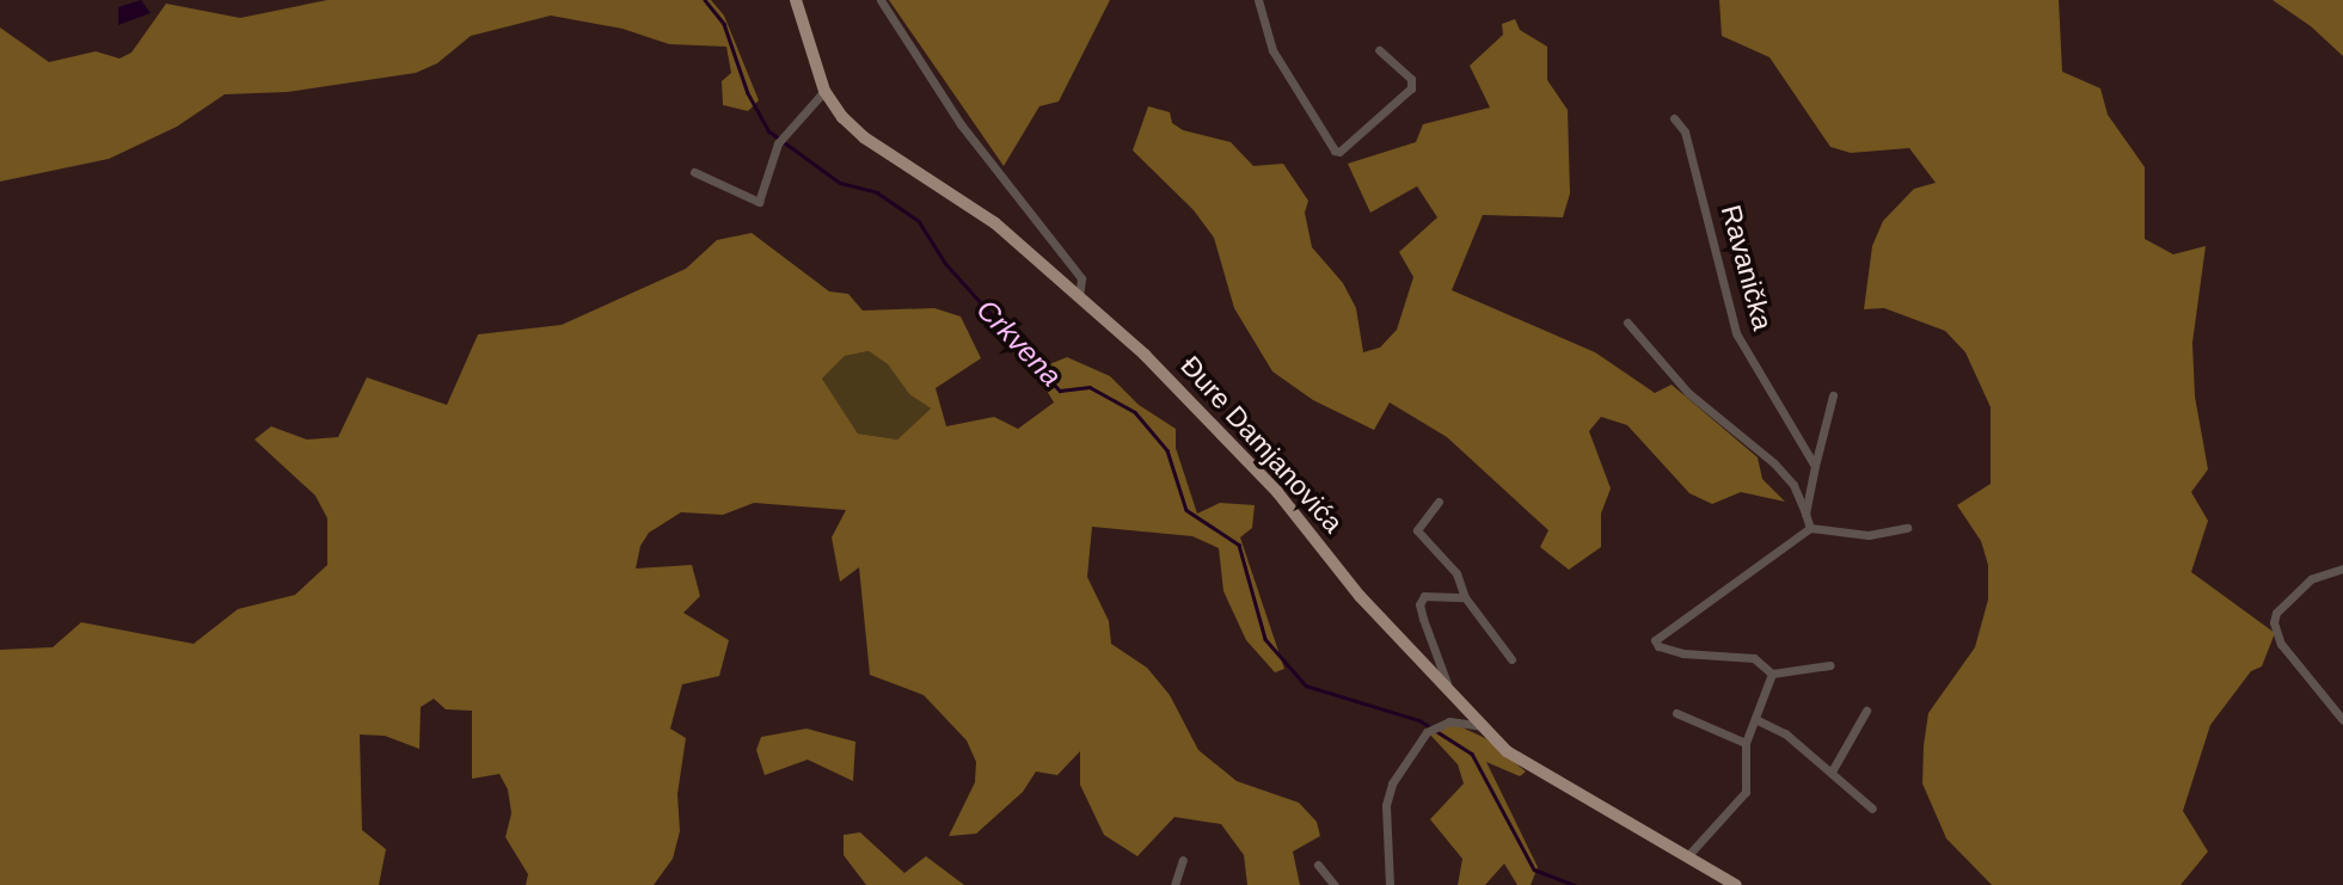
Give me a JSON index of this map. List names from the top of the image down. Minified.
{"streets":{"main road":["Đure Damjanovića"],"street":["Ravanička"]},"water":["Crkvena"]}
